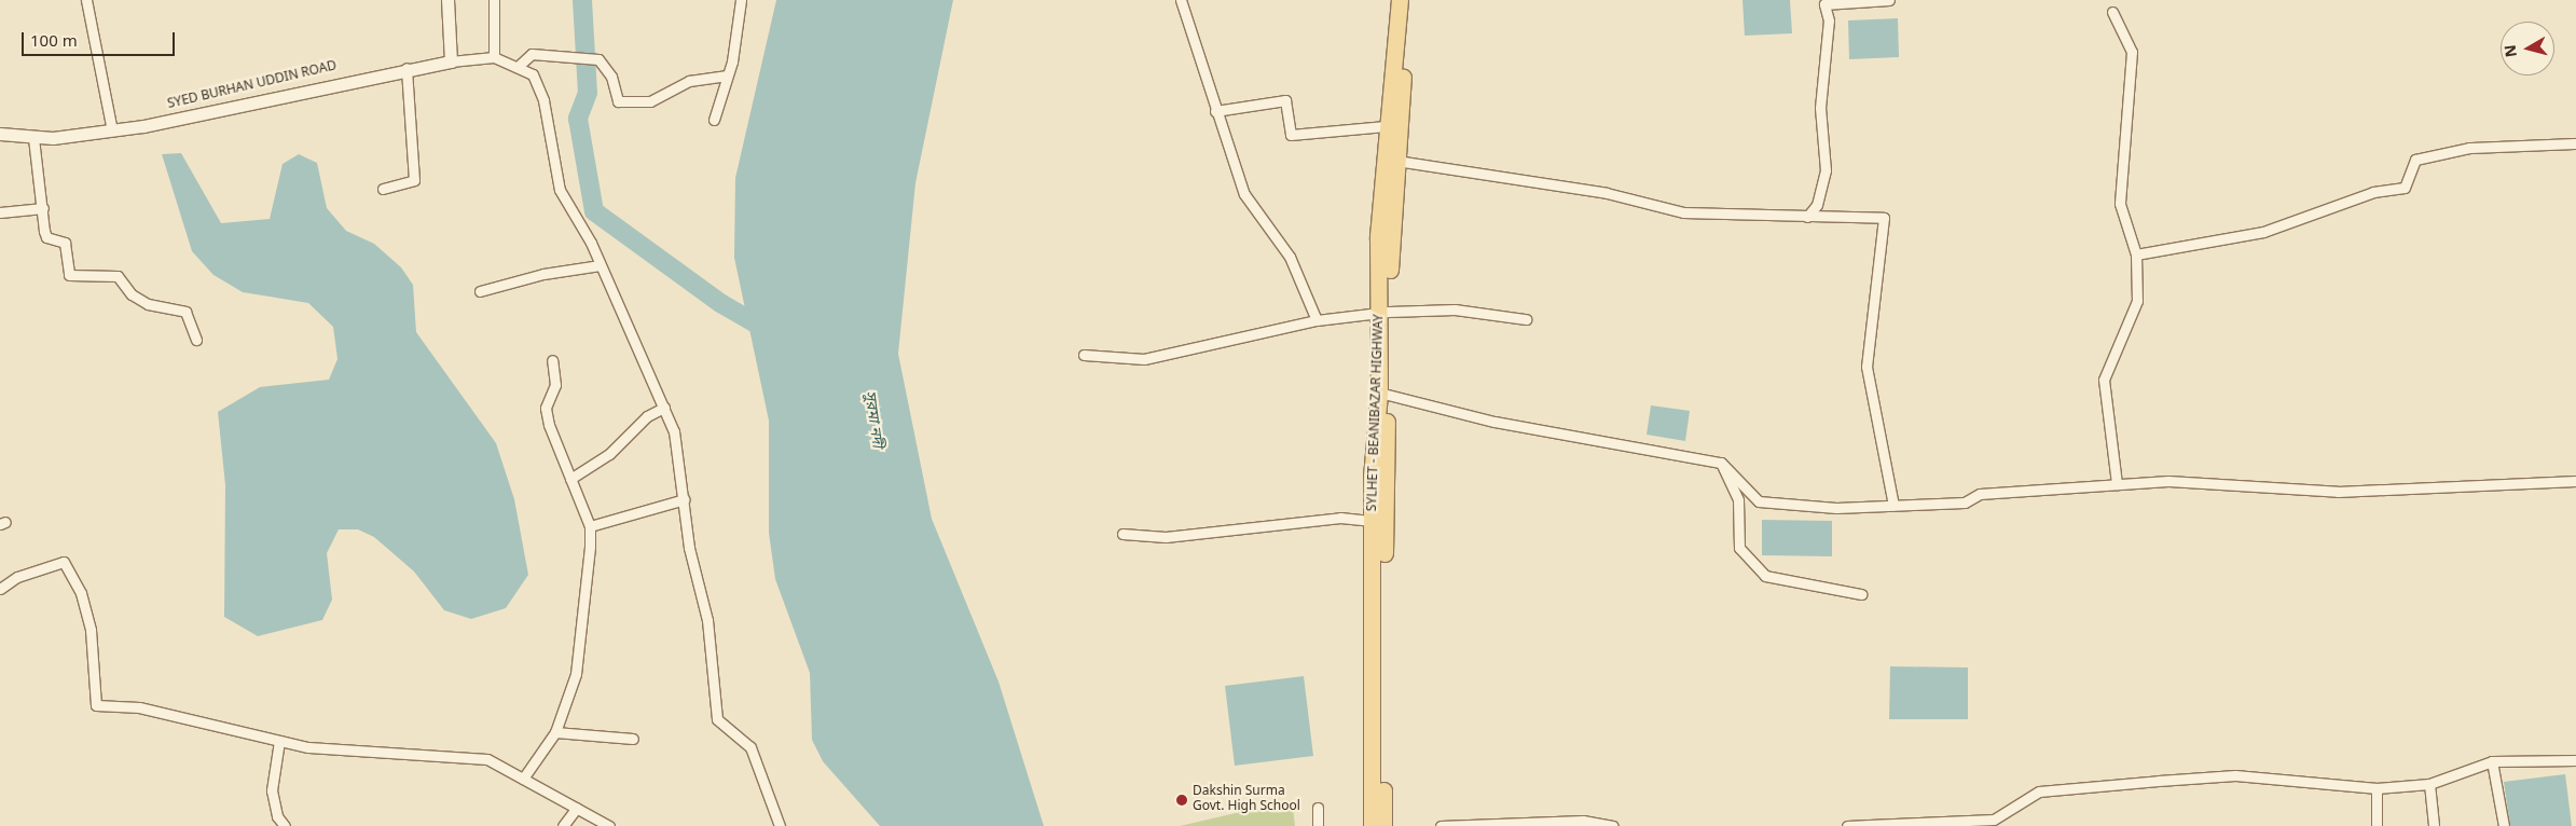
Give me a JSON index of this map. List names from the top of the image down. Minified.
{"streets":{"main road":["SYLHET - BEANIBAZAR HIGHWAY"],"street":["SYED BURHAN UDDIN ROAD"]},"water":["সুরমা নদী"],"places":["Dakshin Surma Govt. High School"],"scale_bar":"100 m","north":"left"}
